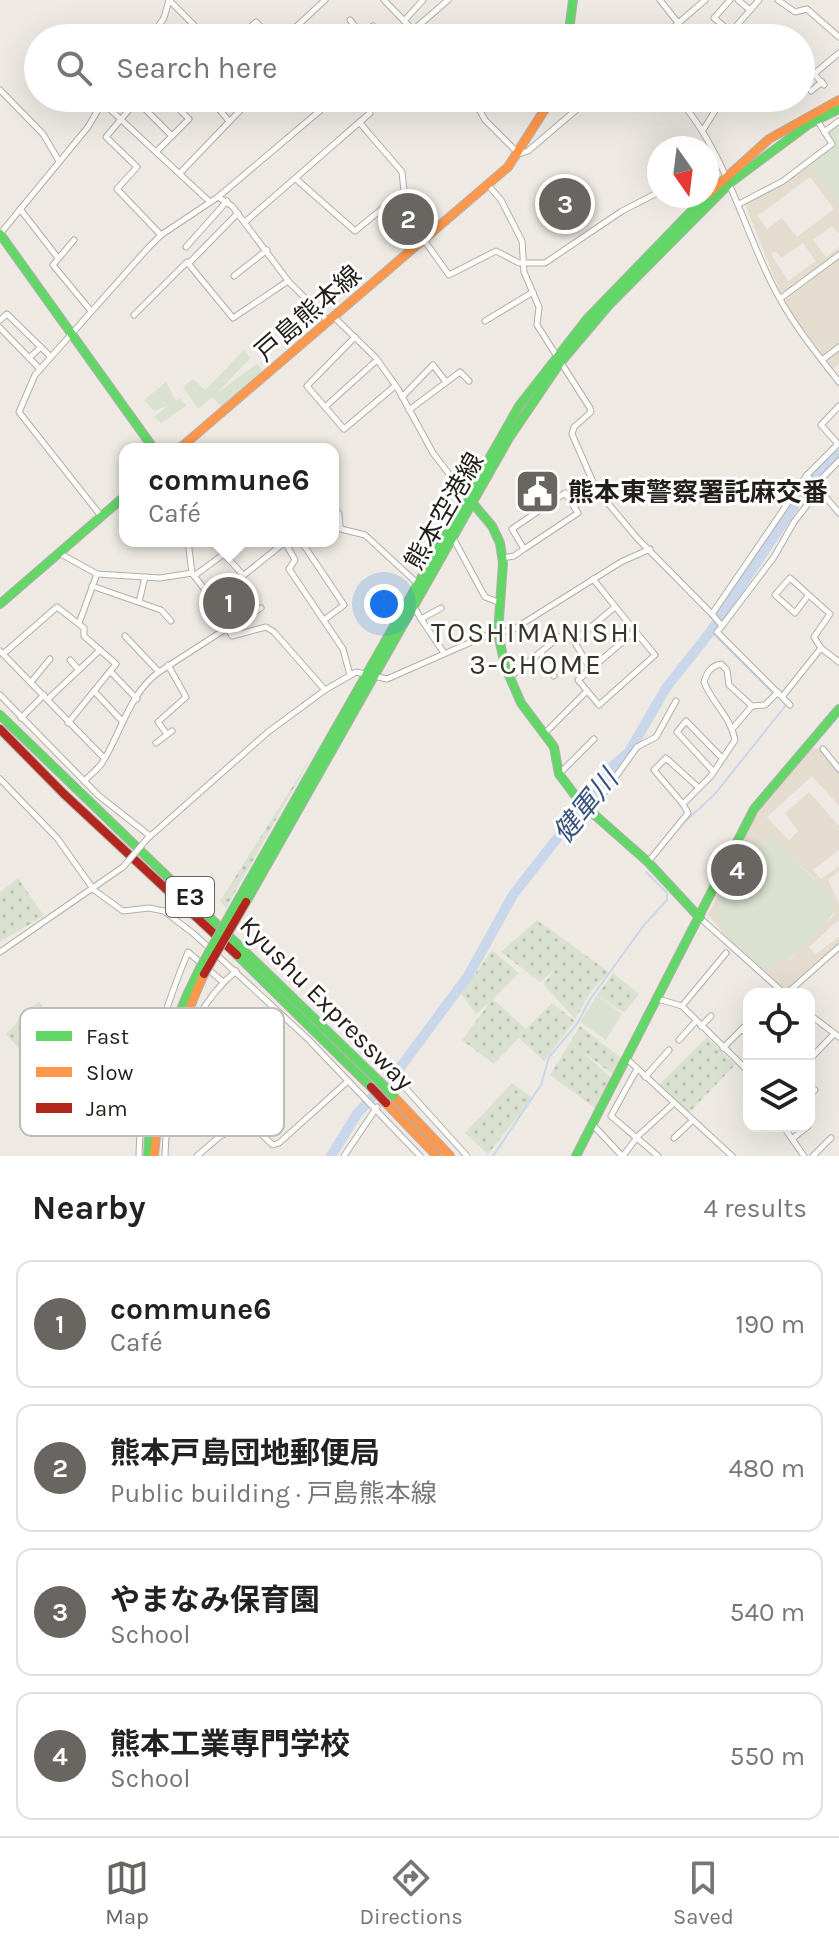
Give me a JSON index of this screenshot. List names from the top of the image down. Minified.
{"streets":{"main road":["戸島熊本線","熊本空港線","E3","Kyushu Expressway"]},"districts":["TOSHIMANISHI 3-CHOME"],"water":["健軍川"],"places":{"public building":["熊本東警察署託麻交番"]},"legend":["Fast","Slow","Jam"],"north":"bottom","page":{"search":"Search here","pins":["3","2","1","4"],"popup":["commune6","Café"],"heading":["Nearby","4 results"],"list":[{"mark":"1","name":"commune6","note":"Café","value":"190 m"},{"mark":"2","name":"熊本戸島団地郵便局","note":"Public building · 戸島熊本線","value":"480 m"},{"mark":"3","name":"やまなみ保育園","note":"School","value":"540 m"},{"mark":"4","name":"熊本工業専門学校","note":"School","value":"550 m"}],"nav":["Map","Directions","Saved"]}}
